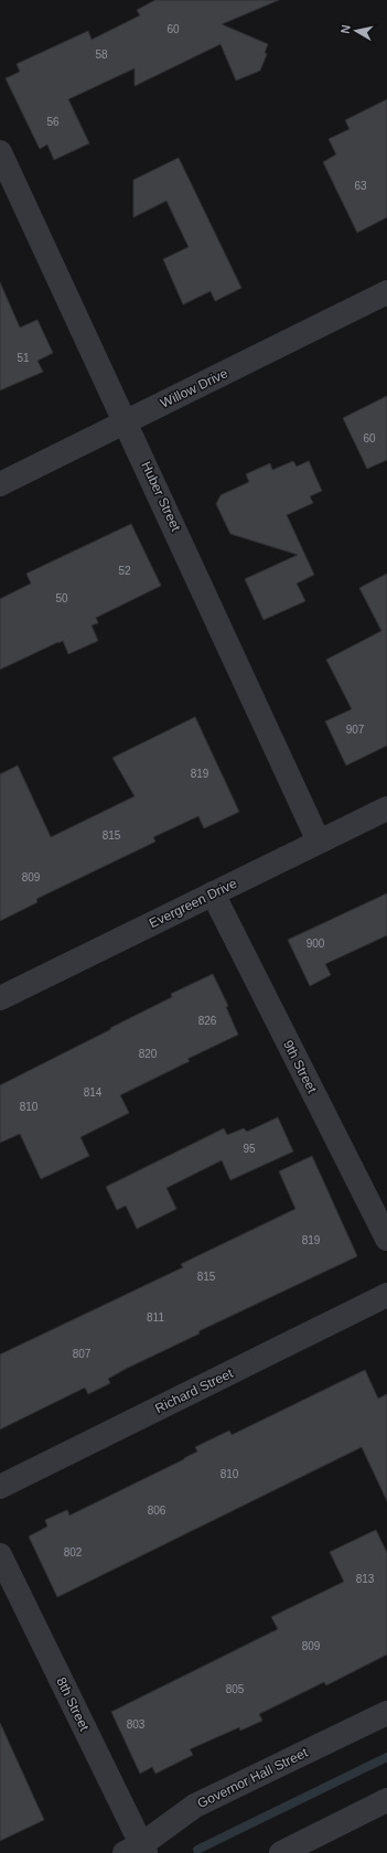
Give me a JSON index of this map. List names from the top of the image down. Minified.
{"streets":{"street":["Willow Drive","Huber Street","Evergreen Drive","9th Street","Richard Street","8th Street","Governor Hall Street"]},"crossings":[["Willow Drive","Huber Street"],["Huber Street","Evergreen Drive"],["Evergreen Drive","9th Street"],["8th Street","Governor Hall Street"]],"house_numbers":["60","58","56","63","51","60","52","50","907","819","815","809","900","826","820","814","810","95","819","815","811","807","810","806","802","813","809","805","803"],"north":"left"}
